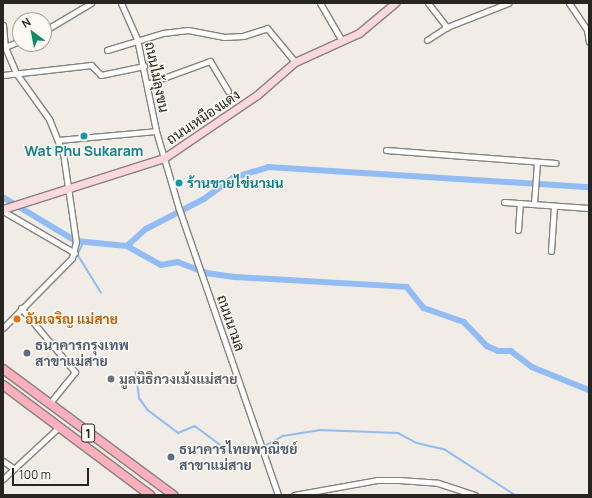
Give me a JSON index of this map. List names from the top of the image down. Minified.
{"streets":{"main road":["1"],"street":["ถนนไม้ลุงขน","ถนนเหมืองแดง","ถนนนามล"]},"crossings":[["ถนนไม้ลุงขน","ถนนเหมืองแดง"],["ถนนไม้ลุงขน","ถนนนามล"],["ถนนเหมืองแดง","ถนนนามล"]],"places":["Wat Phu Sukaram","ร้านขายไข่นามน","อันเจริญ แม่สาย","ธนาคารกรุงเทพ สาขาแม่สาย","มูลนิธิกวงเม้งแม่สาย","ธนาคารไทยพาณิชย์ สาขาแม่สาย"],"scale_bar":"100 m","north":"top left"}
